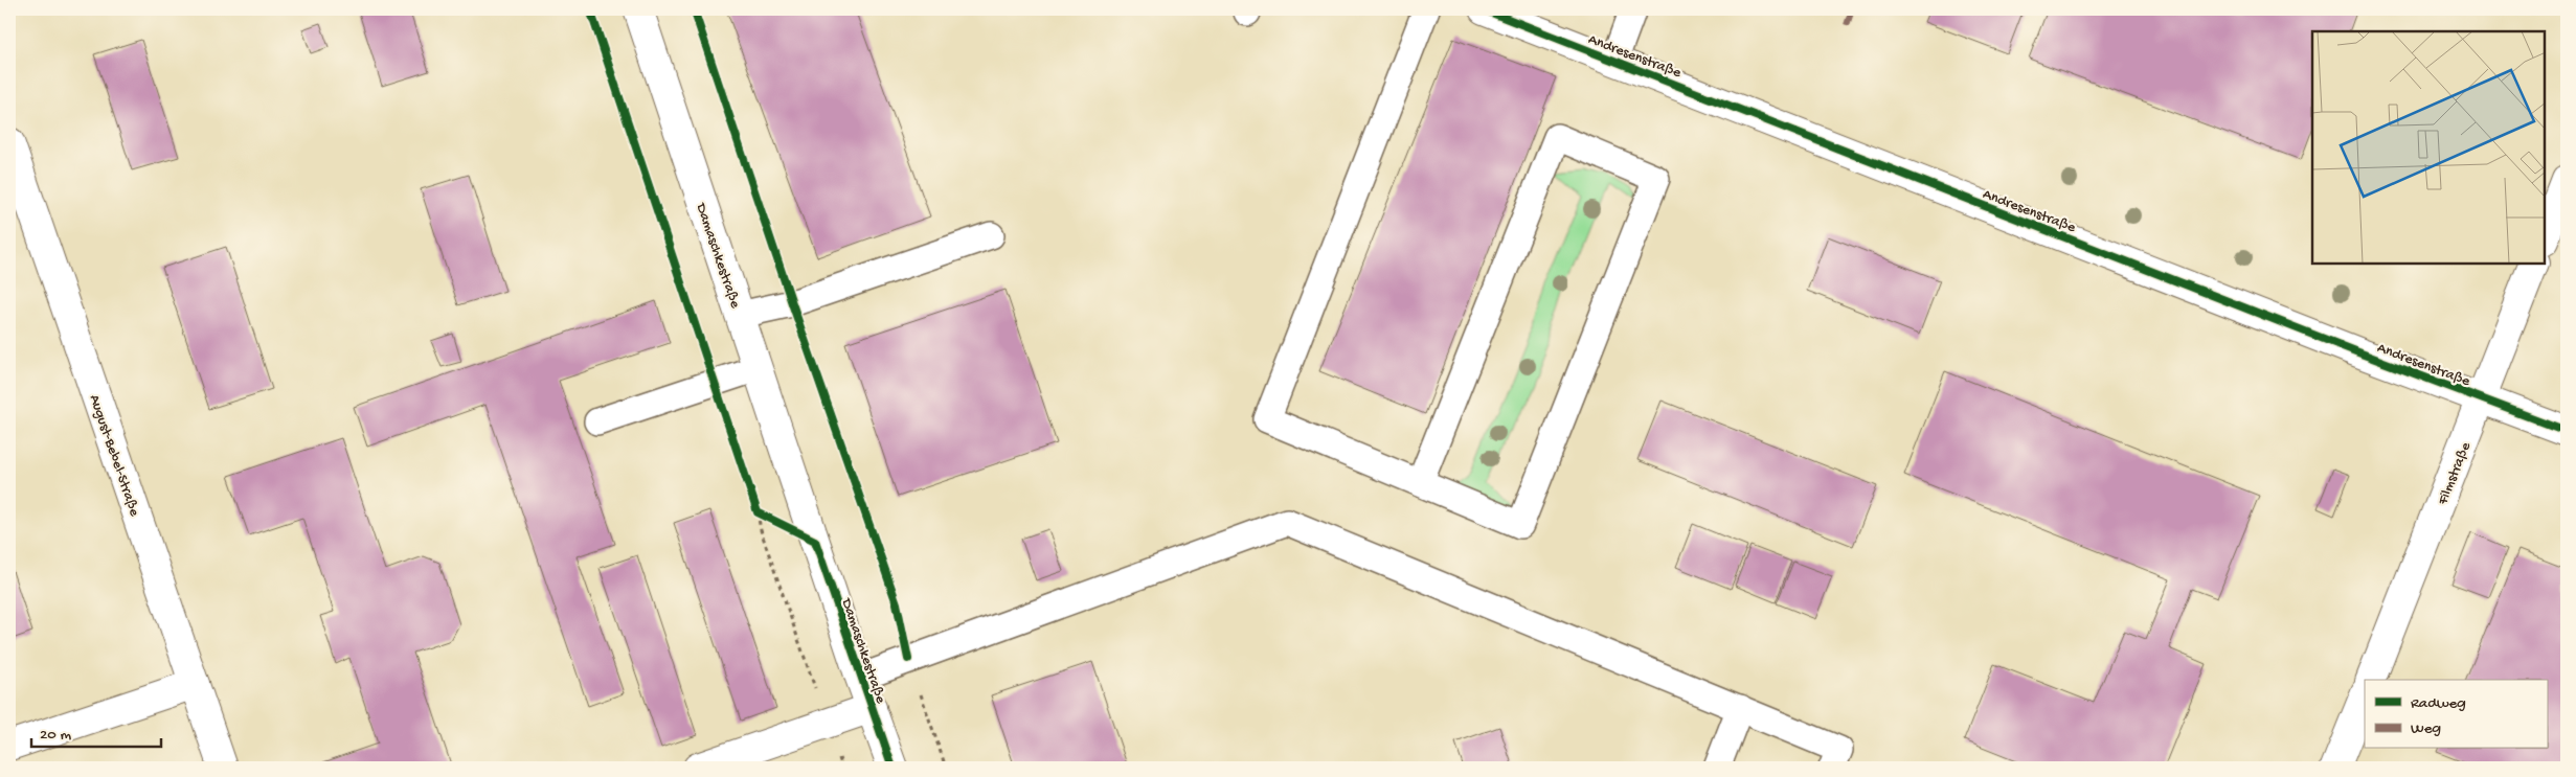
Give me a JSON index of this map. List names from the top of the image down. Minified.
{"streets":{"street":["Andresenstraße","Damaschkestraße","August-Bebel-Straße","Filmstraße"]},"crossings":[["Andresenstraße","Filmstraße"]],"legend":["Radweg","Weg"],"scale_bar":"20 m"}
